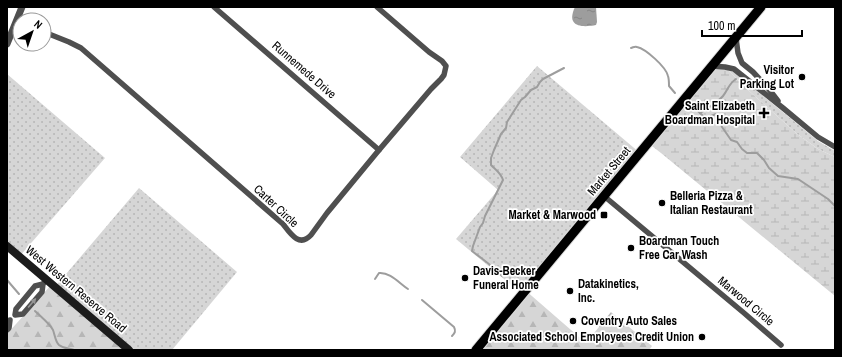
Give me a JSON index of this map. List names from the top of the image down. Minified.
{"streets":{"main road":["Market Street","West Western Reserve Road"],"street":["Runnemede Drive","Carter Circle","Marwood Circle"]},"crossings":[["Runnemede Drive","Carter Circle"],["Market Street","Marwood Circle"]],"places":{"other":["Visitor Parking Lot","Belleria Pizza & Italian Restaurant","Boardman Touch Free Car Wash","Davis-Becker Funeral Home","Datakinetics, Inc.","Coventry Auto Sales","Associated School Employees Credit Union"],"health":["Saint Elizabeth Boardman Hospital"],"transit":["Market & Marwood"]},"scale_bar":"100 m","north":"top right"}
